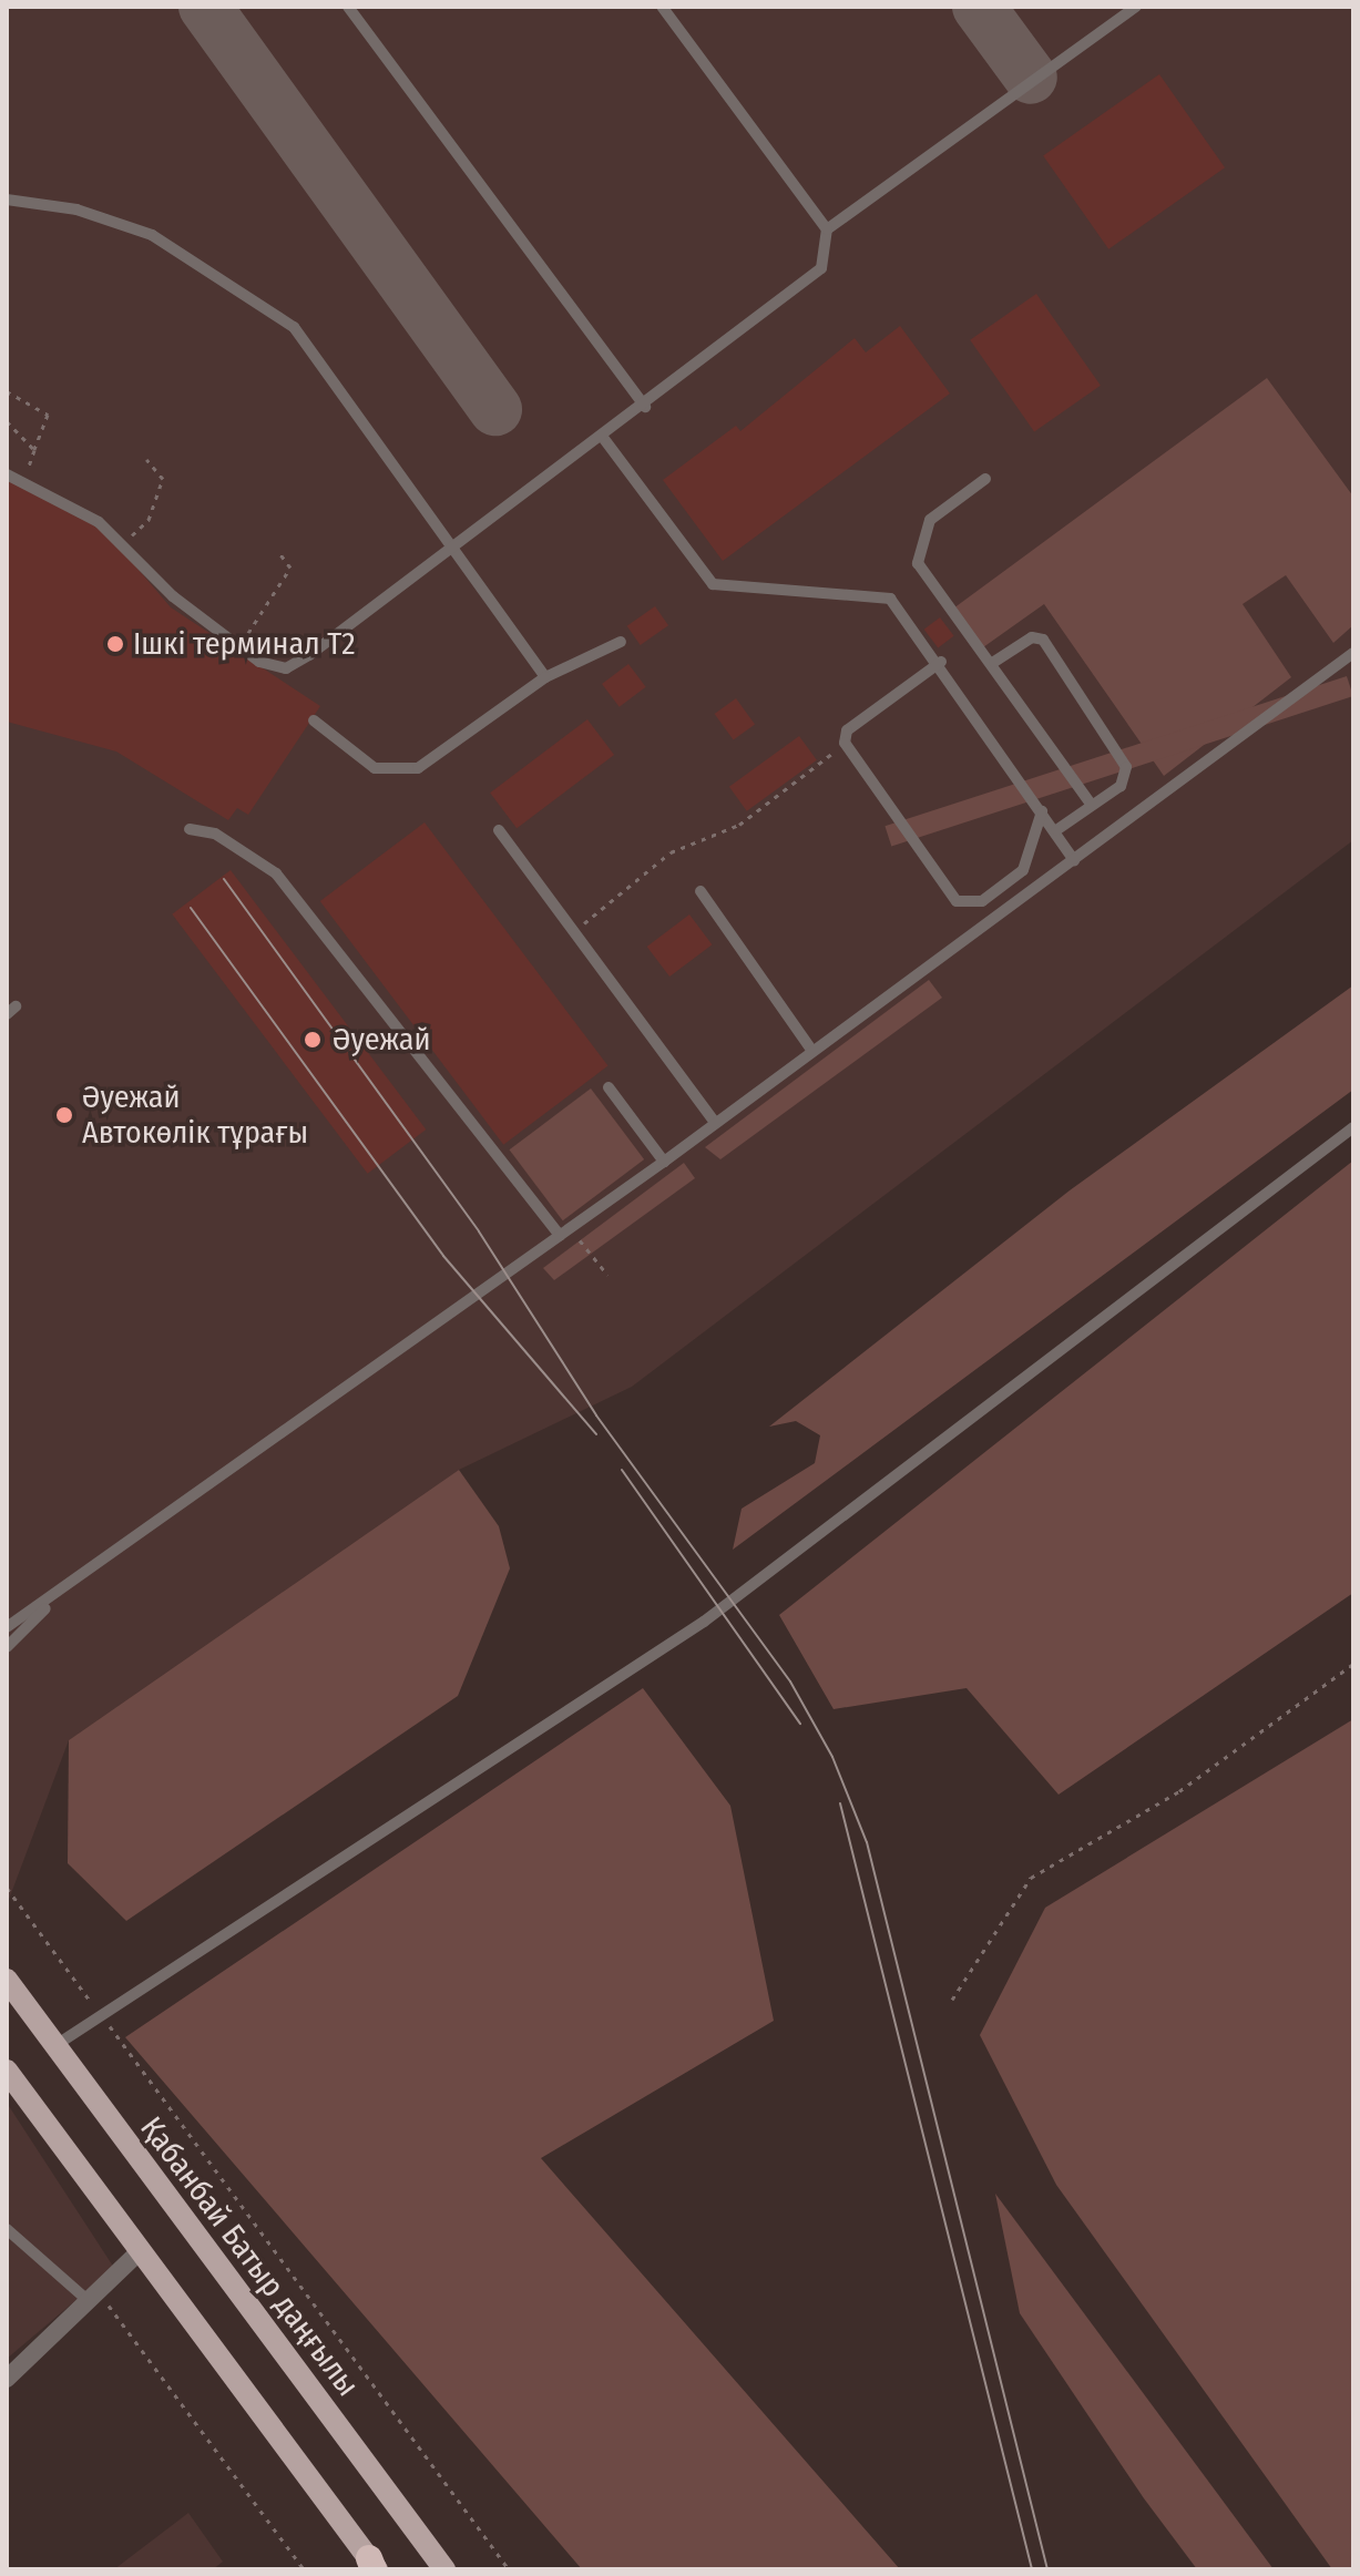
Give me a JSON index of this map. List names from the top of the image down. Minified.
{"streets":{"main road":["Қабанбай Батыр даңғылы"]},"places":["Ішкі терминал T2","Әуежай","Әуежай Автокөлік тұрағы"]}
